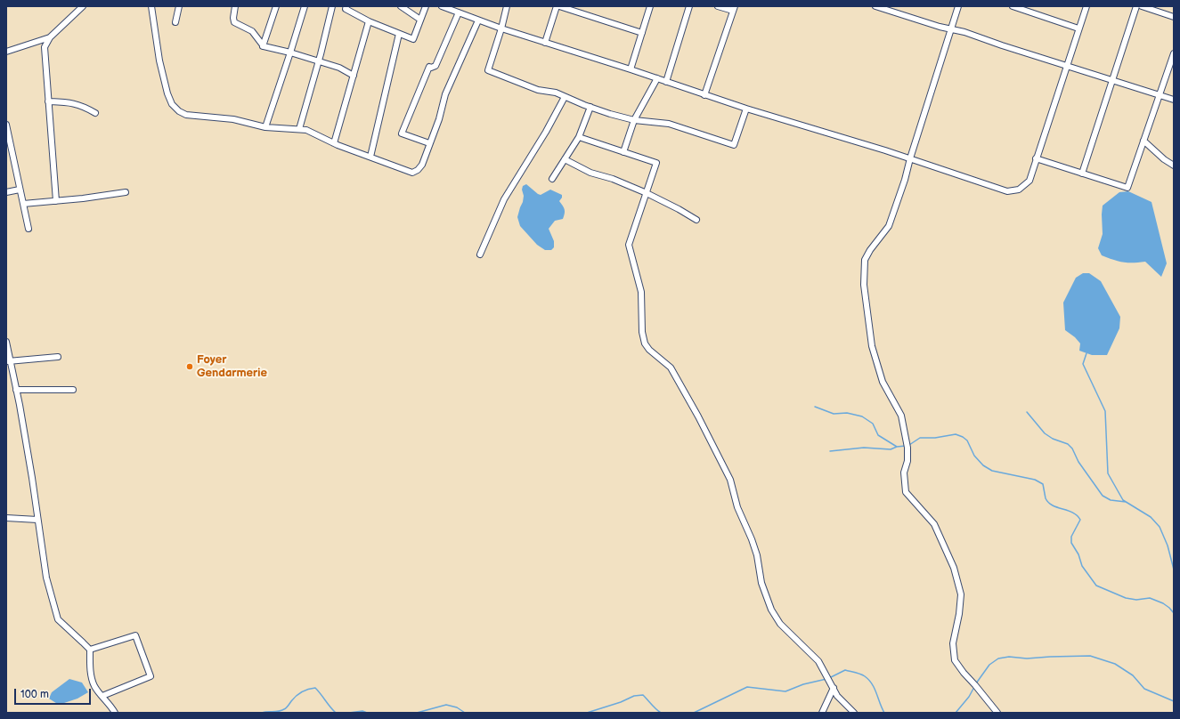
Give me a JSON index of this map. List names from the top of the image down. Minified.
{"places":["Foyer Gendarmerie"],"scale_bar":"100 m"}
